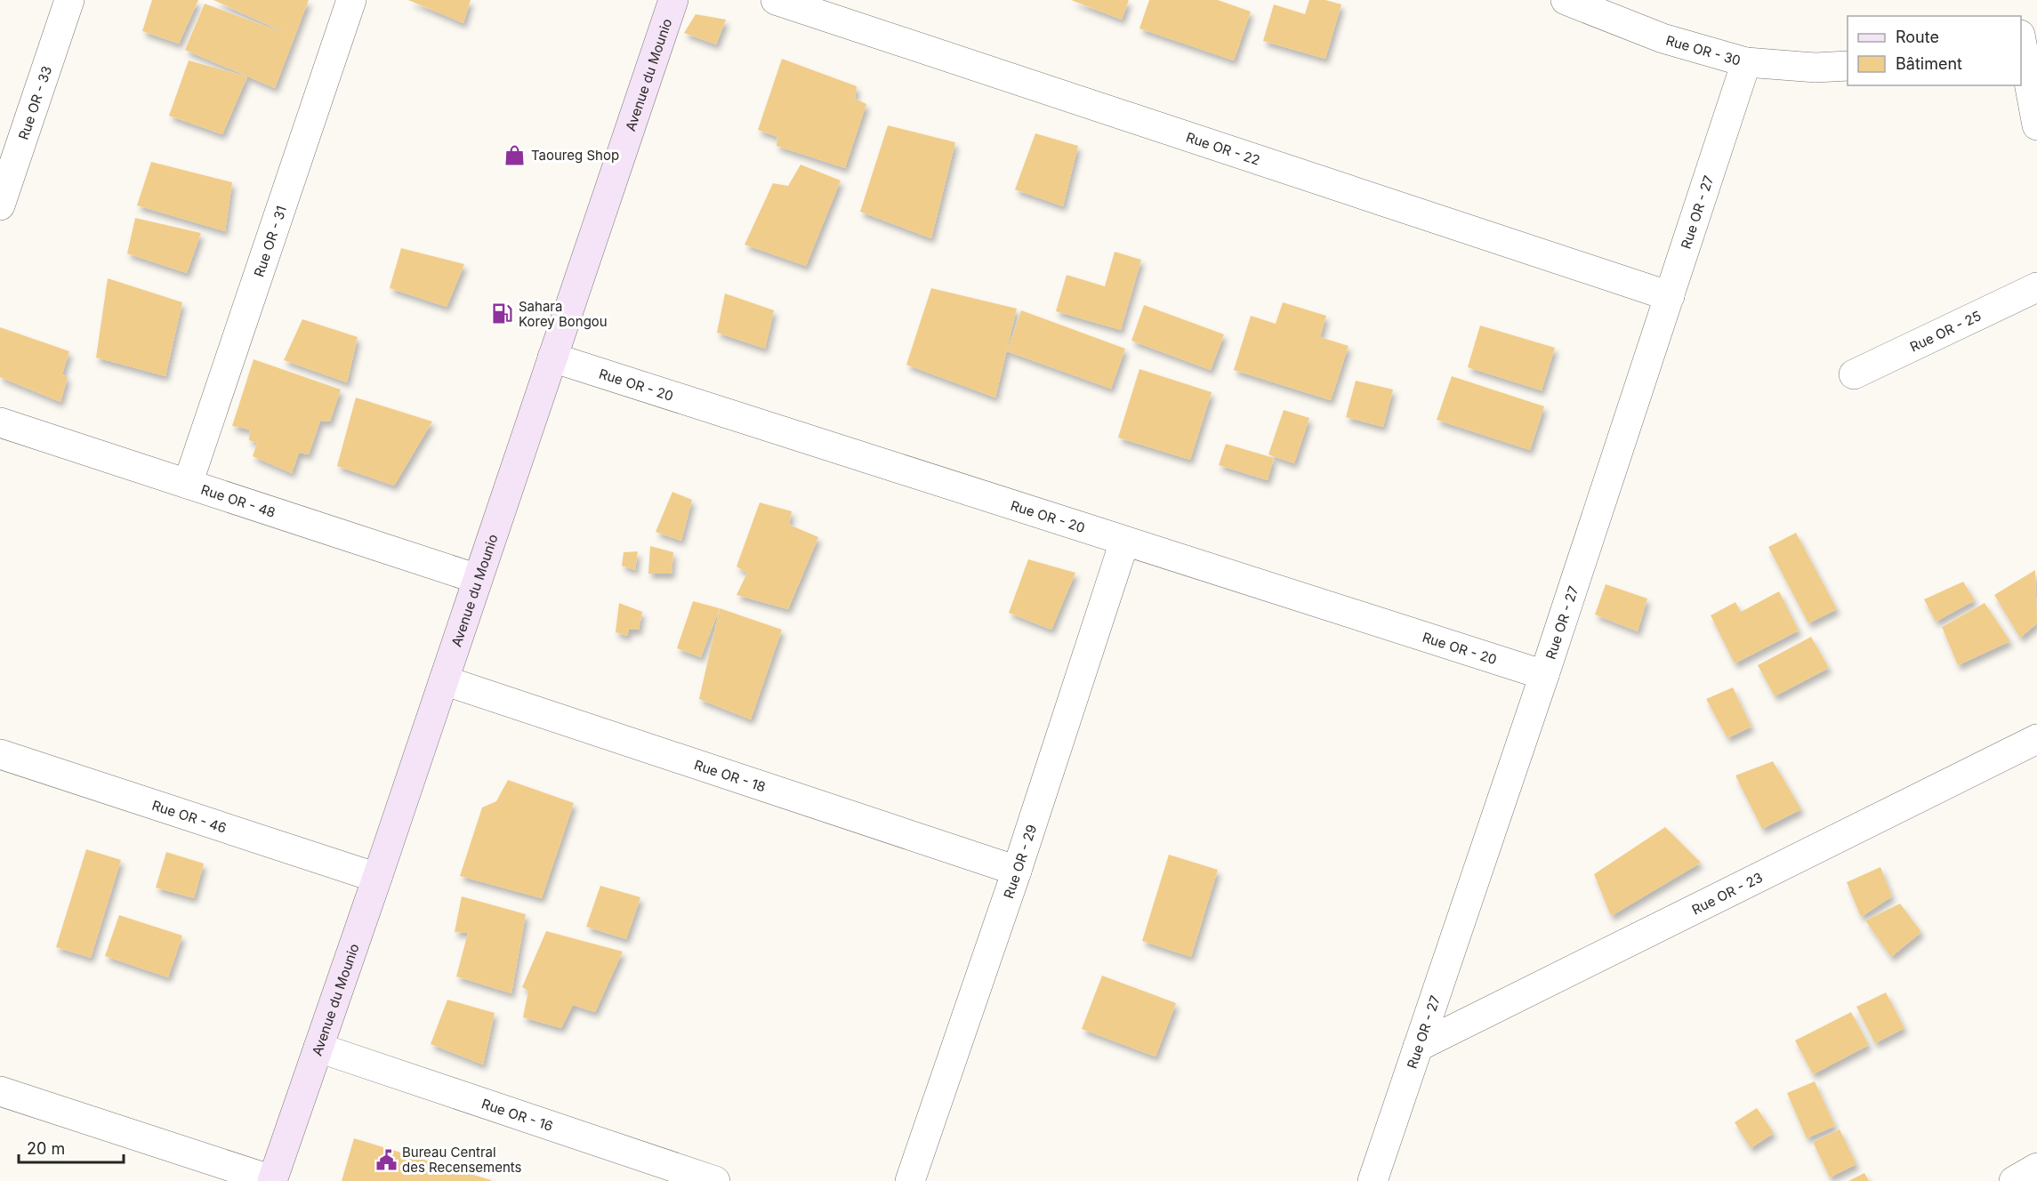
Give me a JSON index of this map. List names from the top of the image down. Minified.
{"streets":{"street":["Rue OR - 30","Avenue du Mounio","Rue OR - 33","Rue OR - 22","Rue OR - 27","Rue OR - 31","Rue OR - 25","Rue OR - 20","Rue OR - 48","Rue OR - 18","Rue OR - 46","Rue OR - 29","Rue OR - 23","Rue OR - 16"]},"crossings":[["Rue OR - 30","Rue OR - 27"],["Avenue du Mounio","Rue OR - 20"],["Avenue du Mounio","Rue OR - 48"],["Avenue du Mounio","Rue OR - 18"],["Avenue du Mounio","Rue OR - 46"],["Avenue du Mounio","Rue OR - 16"],["Rue OR - 22","Rue OR - 27"],["Rue OR - 27","Rue OR - 20"],["Rue OR - 27","Rue OR - 23"],["Rue OR - 31","Rue OR - 48"],["Rue OR - 20","Rue OR - 29"],["Rue OR - 18","Rue OR - 29"]],"places":{"shop":["Taoureg Shop"],"fuel station":["Sahara Korey Bongou"],"public building":["Bureau Central des Recensements"]},"legend":["Route","Bâtiment"],"scale_bar":"20 m"}
